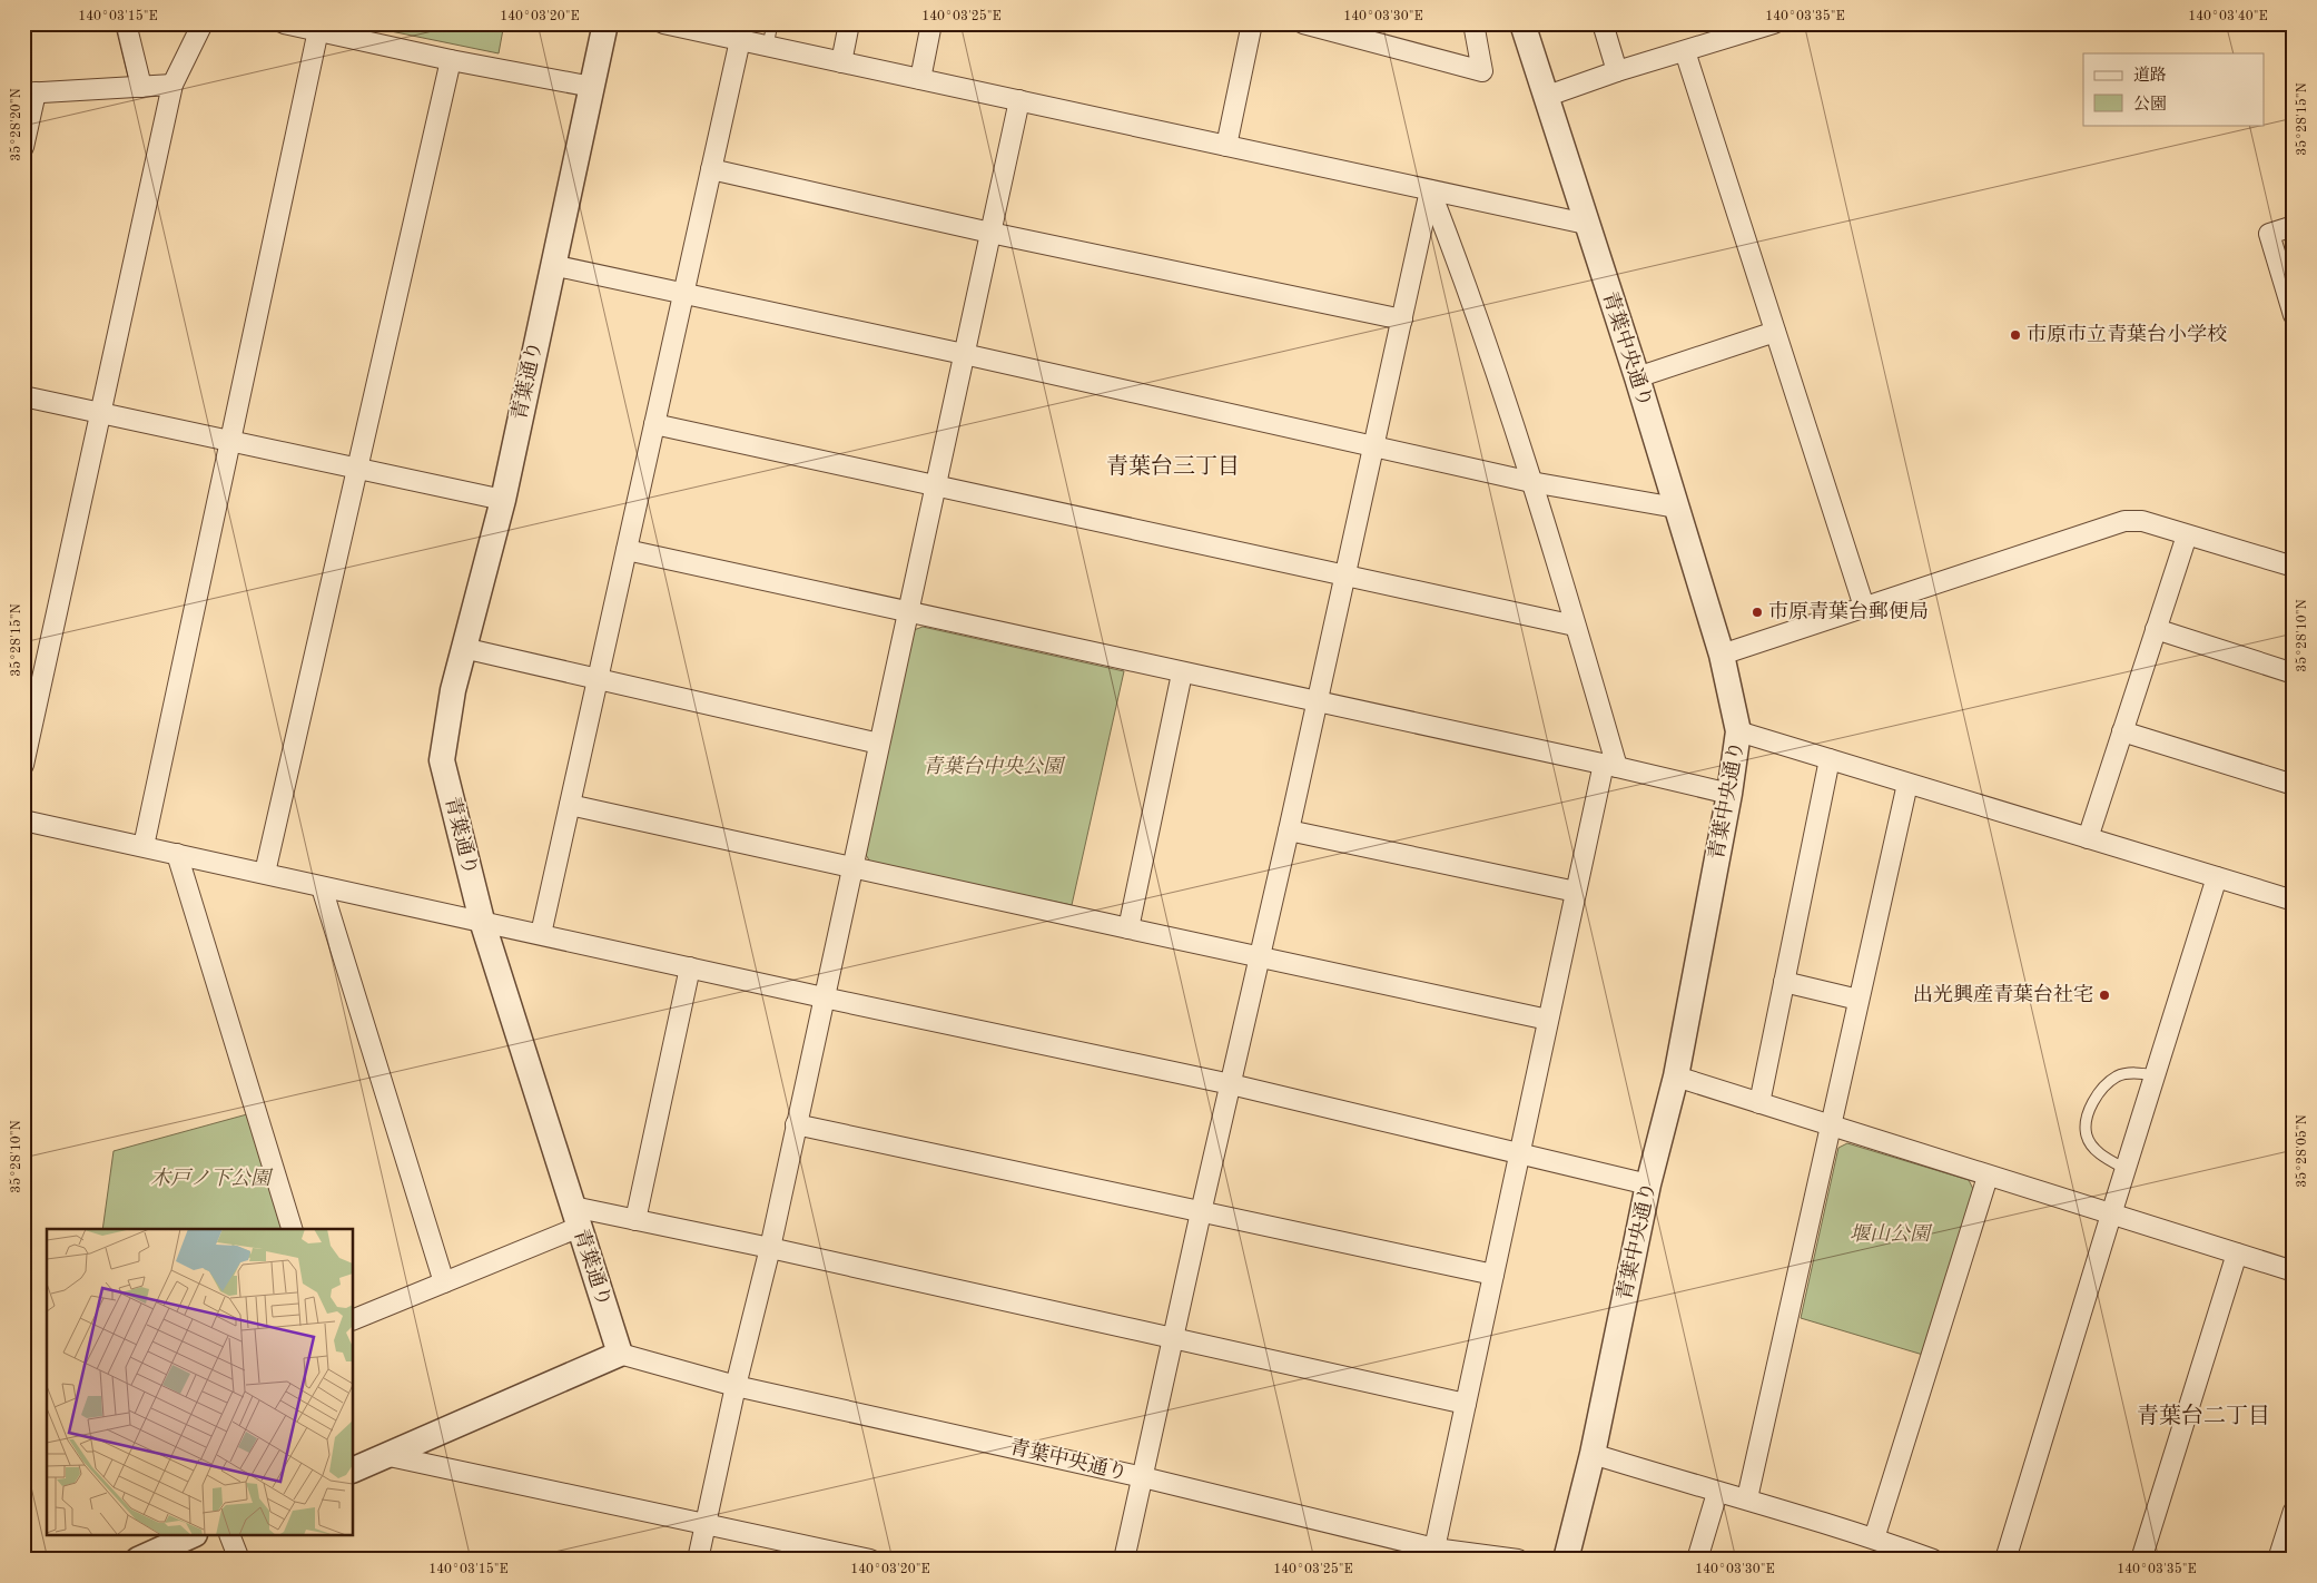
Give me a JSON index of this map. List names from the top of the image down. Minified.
{"streets":{"street":["青葉中央通り","青葉通り"]},"crossings":[["青葉中央通り","青葉通り"]],"districts":["青葉台三丁目","青葉台二丁目"],"parks":["青葉台中央公園","木戸ノ下公園","堰山公園"],"places":["市原市立青葉台小学校","市原青葉台郵便局","出光興産青葉台社宅"],"legend":["道路","公園"],"coordinates":["140°03'15\"E","140°03'20\"E","140°03'25\"E","140°03'30\"E","140°03'35\"E","140°03'40\"E","35°28'15\"N","35°28'20\"N","35°28'10\"N","35°28'05\"N"]}
